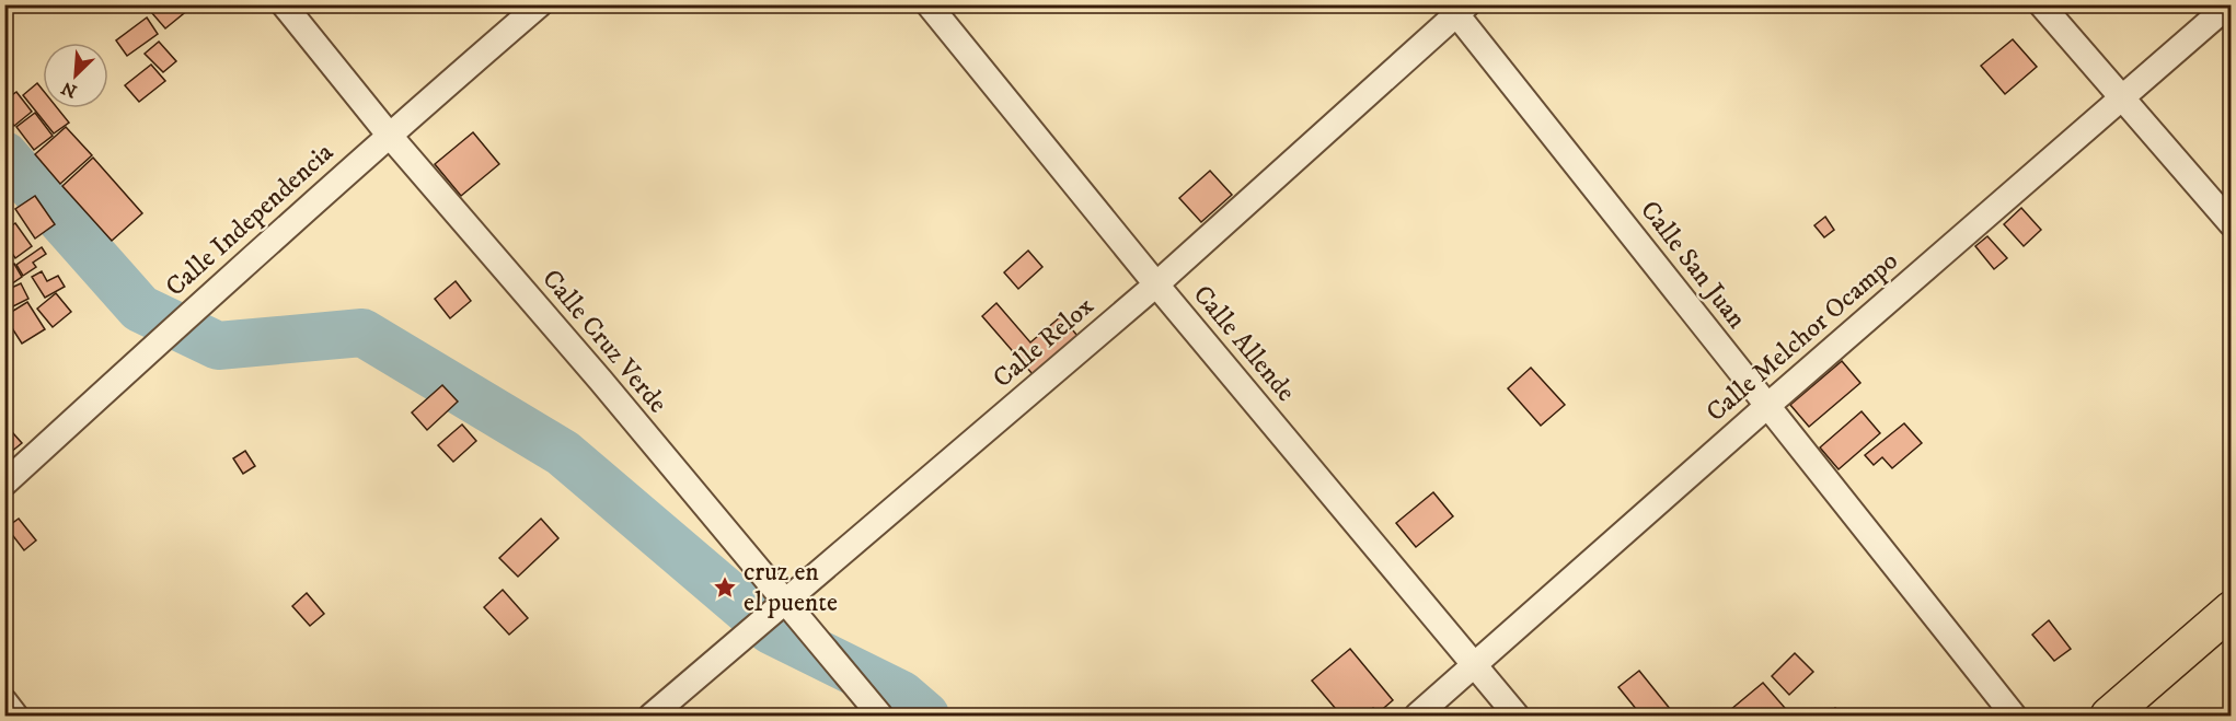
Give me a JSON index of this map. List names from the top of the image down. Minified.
{"streets":{"street":["Calle Independencia","Calle San Juan","Calle Melchor Ocampo","Calle Cruz Verde","Calle Relox","Calle Allende"]},"crossings":[["Calle Independencia","Calle Cruz Verde"],["Calle San Juan","Calle Melchor Ocampo"],["Calle San Juan","Calle Relox"],["Calle Melchor Ocampo","Calle Allende"],["Calle Cruz Verde","Calle Relox"],["Calle Relox","Calle Allende"]],"places":{"place":["cruz en el puente"]},"north":"bottom left"}
